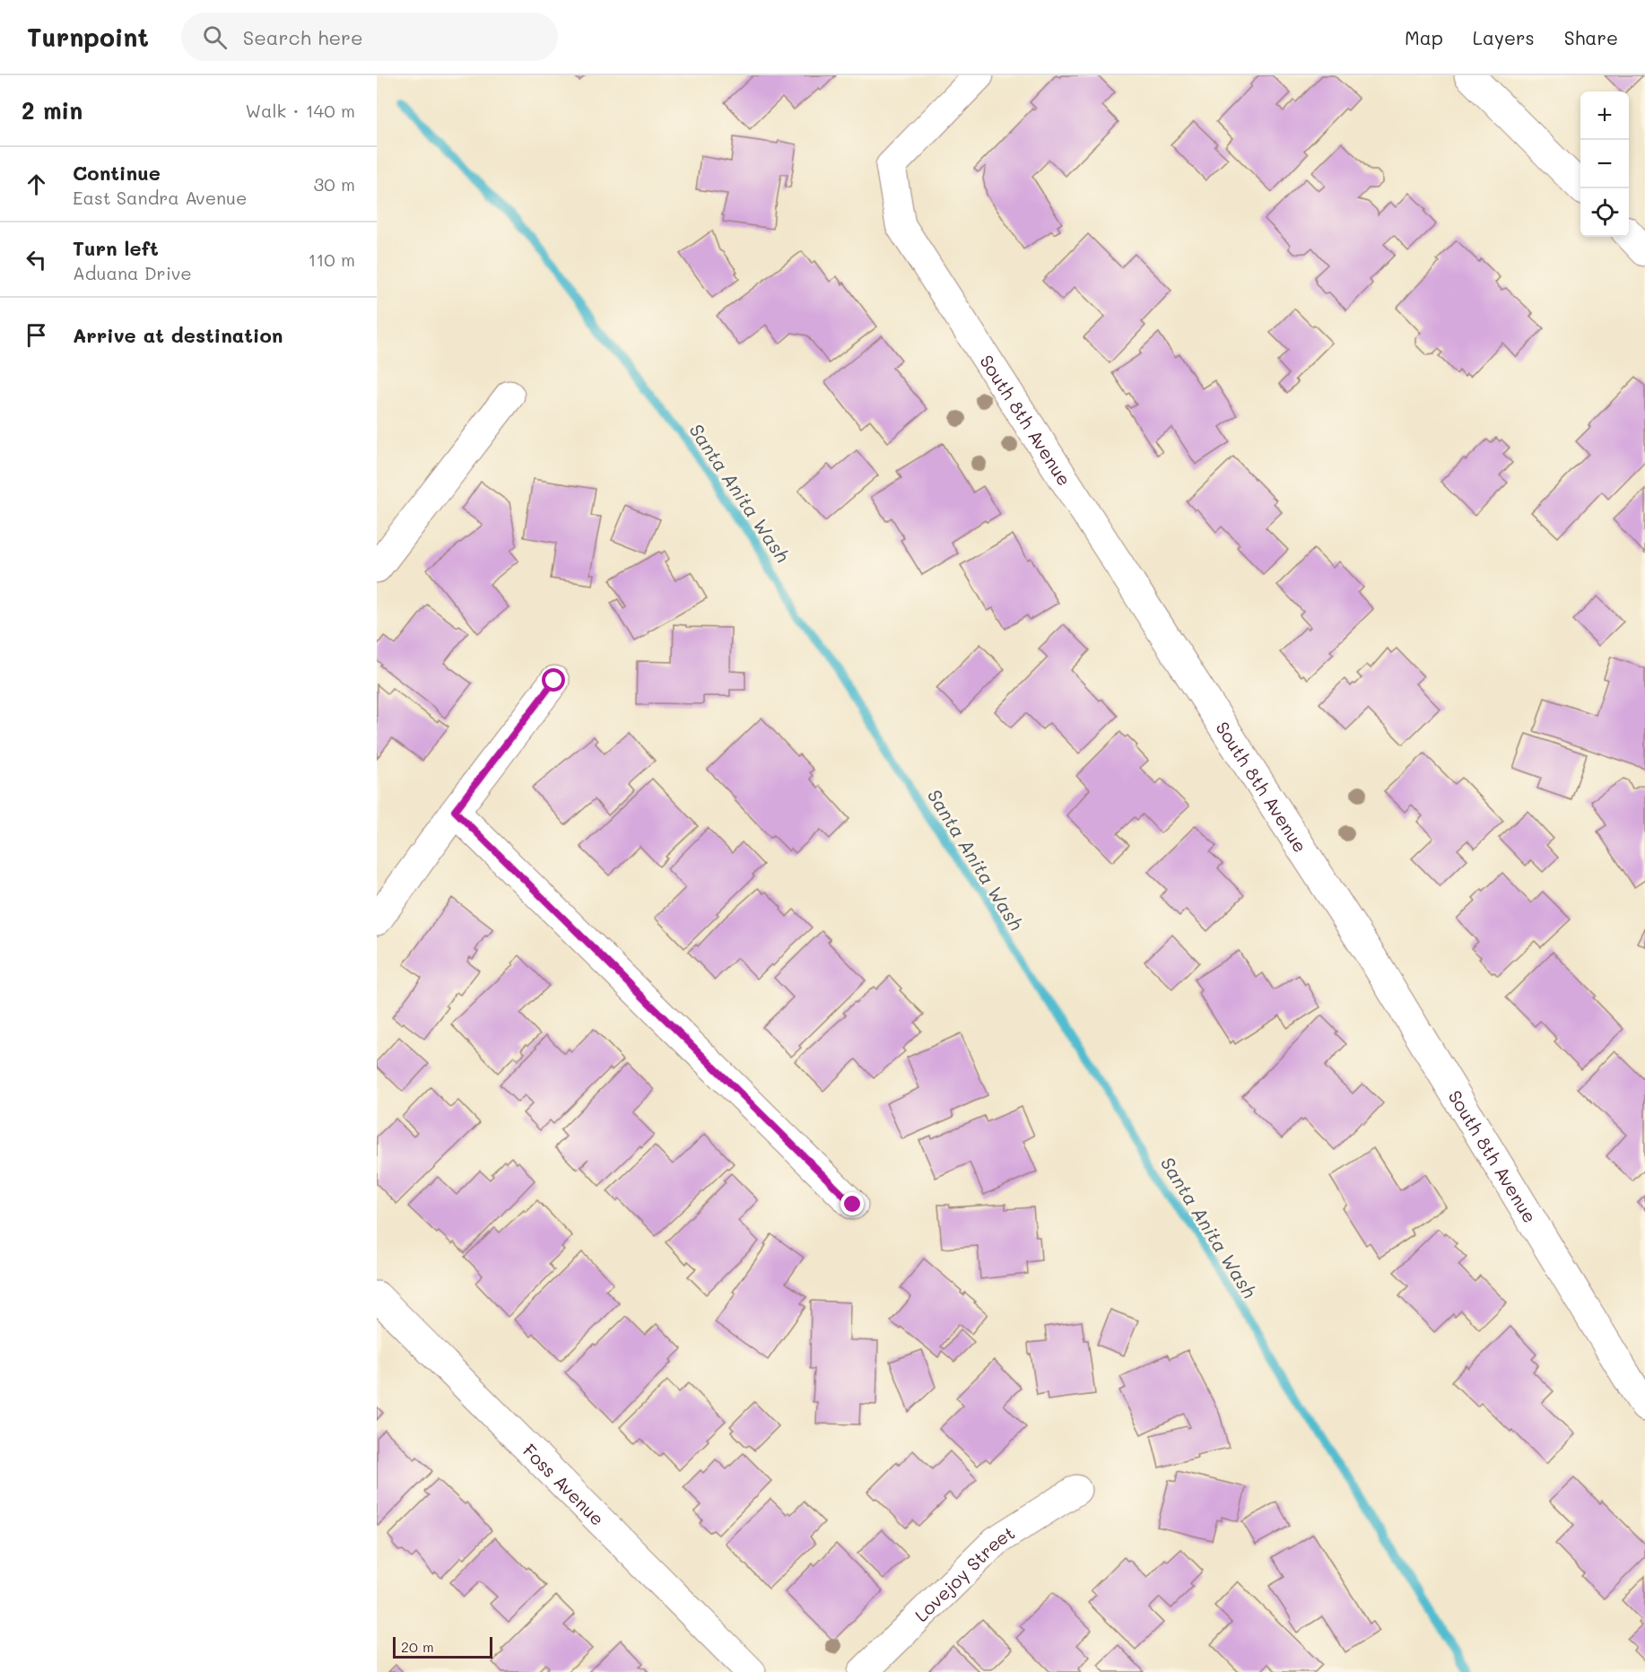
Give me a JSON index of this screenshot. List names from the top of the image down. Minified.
{"streets":{"street":["South 8th Avenue","Foss Avenue","Lovejoy Street"]},"water":["Santa Anita Wash"],"scale_bar":"20 m","page":{"header":"Turnpoint","search":"Search here","nav":["Map","Layers","Share"],"heading":["2 min","Walk · 140 m"],"map_buttons":["+","−"],"list":[["Continue","East Sandra Avenue","30 m"],["Turn left","Aduana Drive","110 m"],"Arrive at destination"],"scale":"20 m"}}
